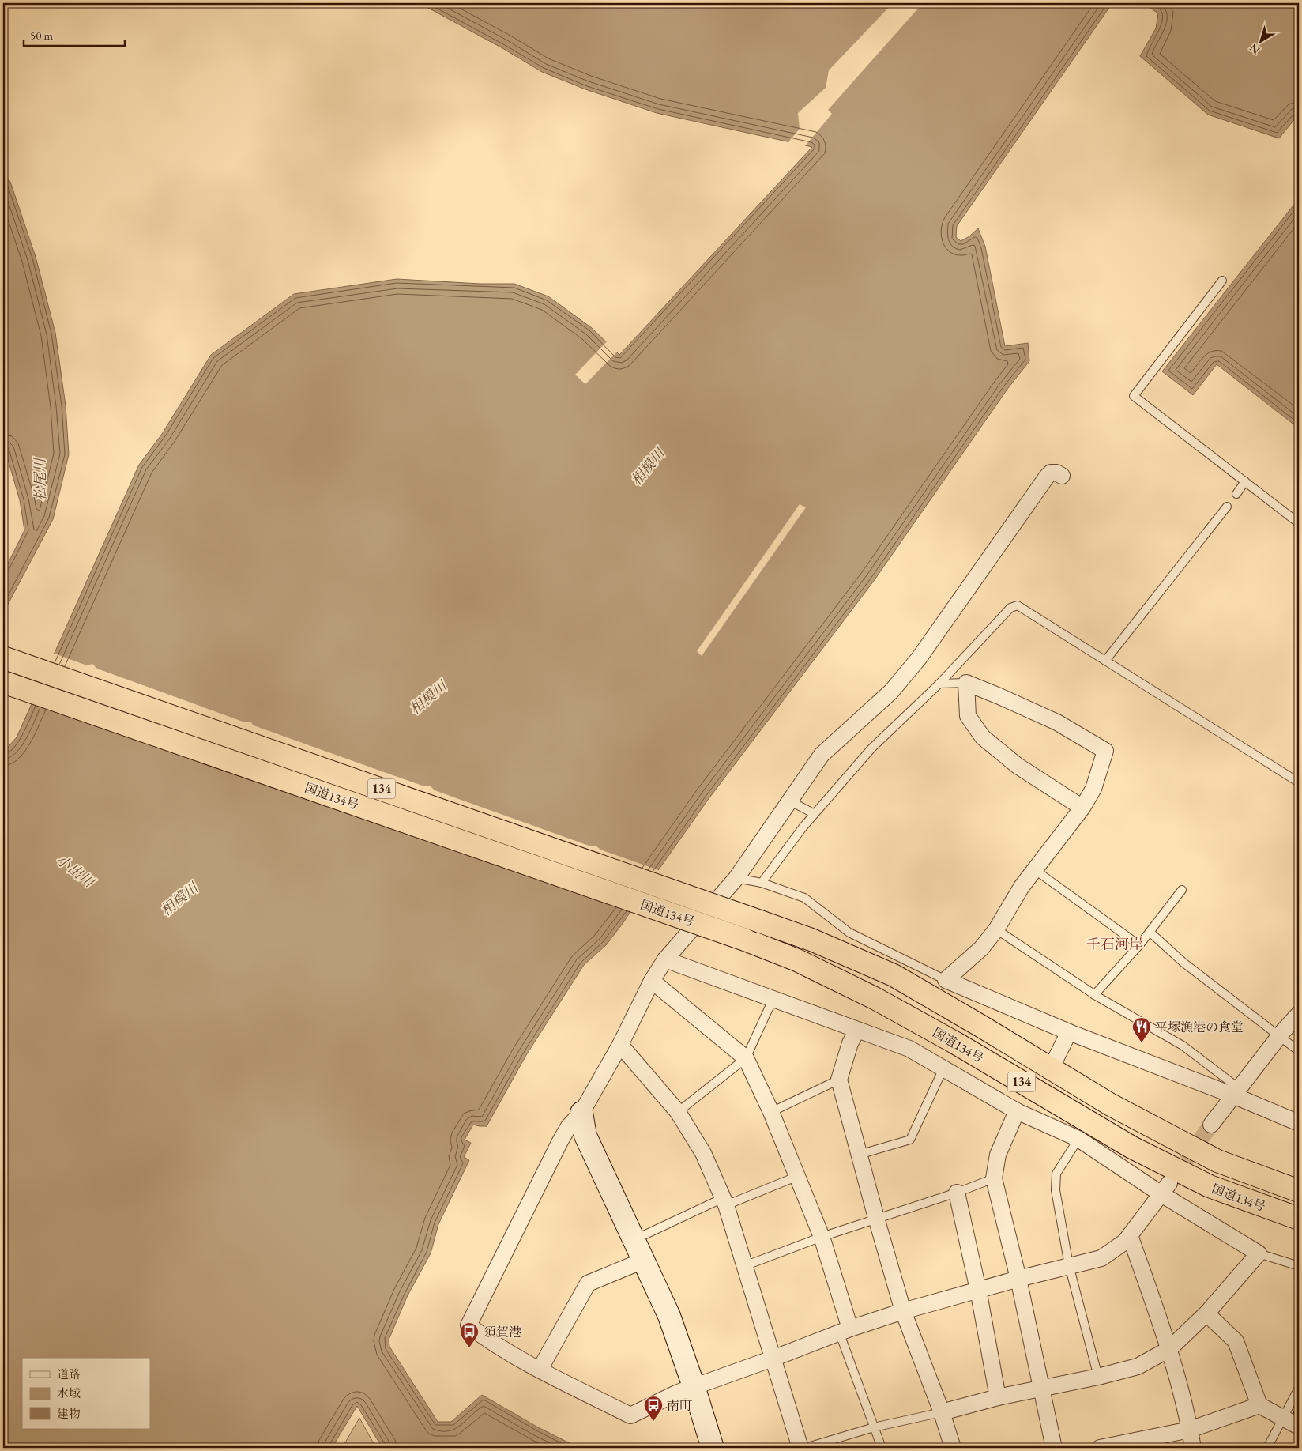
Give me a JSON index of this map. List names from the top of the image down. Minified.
{"streets":{"highway":["134","国道134号"]},"districts":["千石河岸"],"water":["相模川","松尾川","小出川"],"places":{"restaurant":["平塚漁港の食堂"],"bus stop":["須賀港","南町"]},"legend":["道路","水域","建物"],"scale_bar":"50 m","north":"bottom left"}
